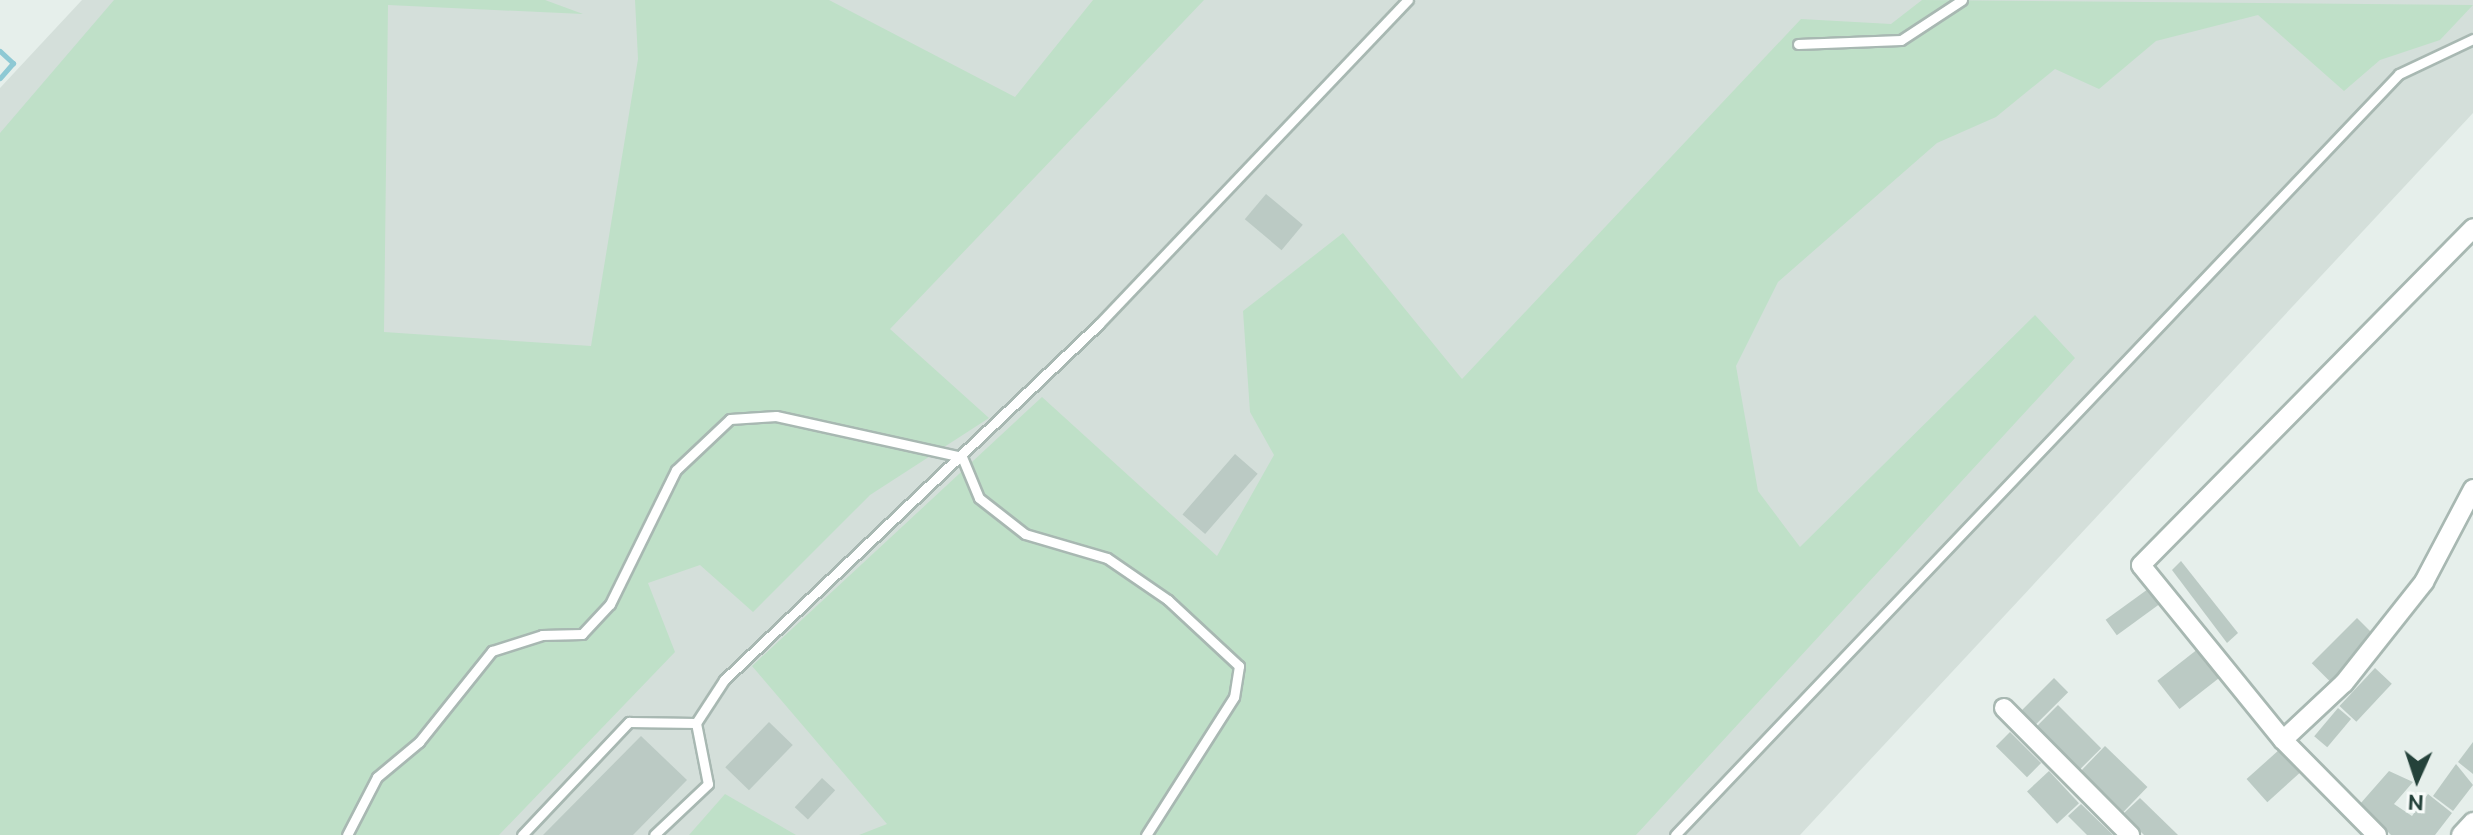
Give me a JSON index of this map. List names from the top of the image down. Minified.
{"north":"bottom"}
